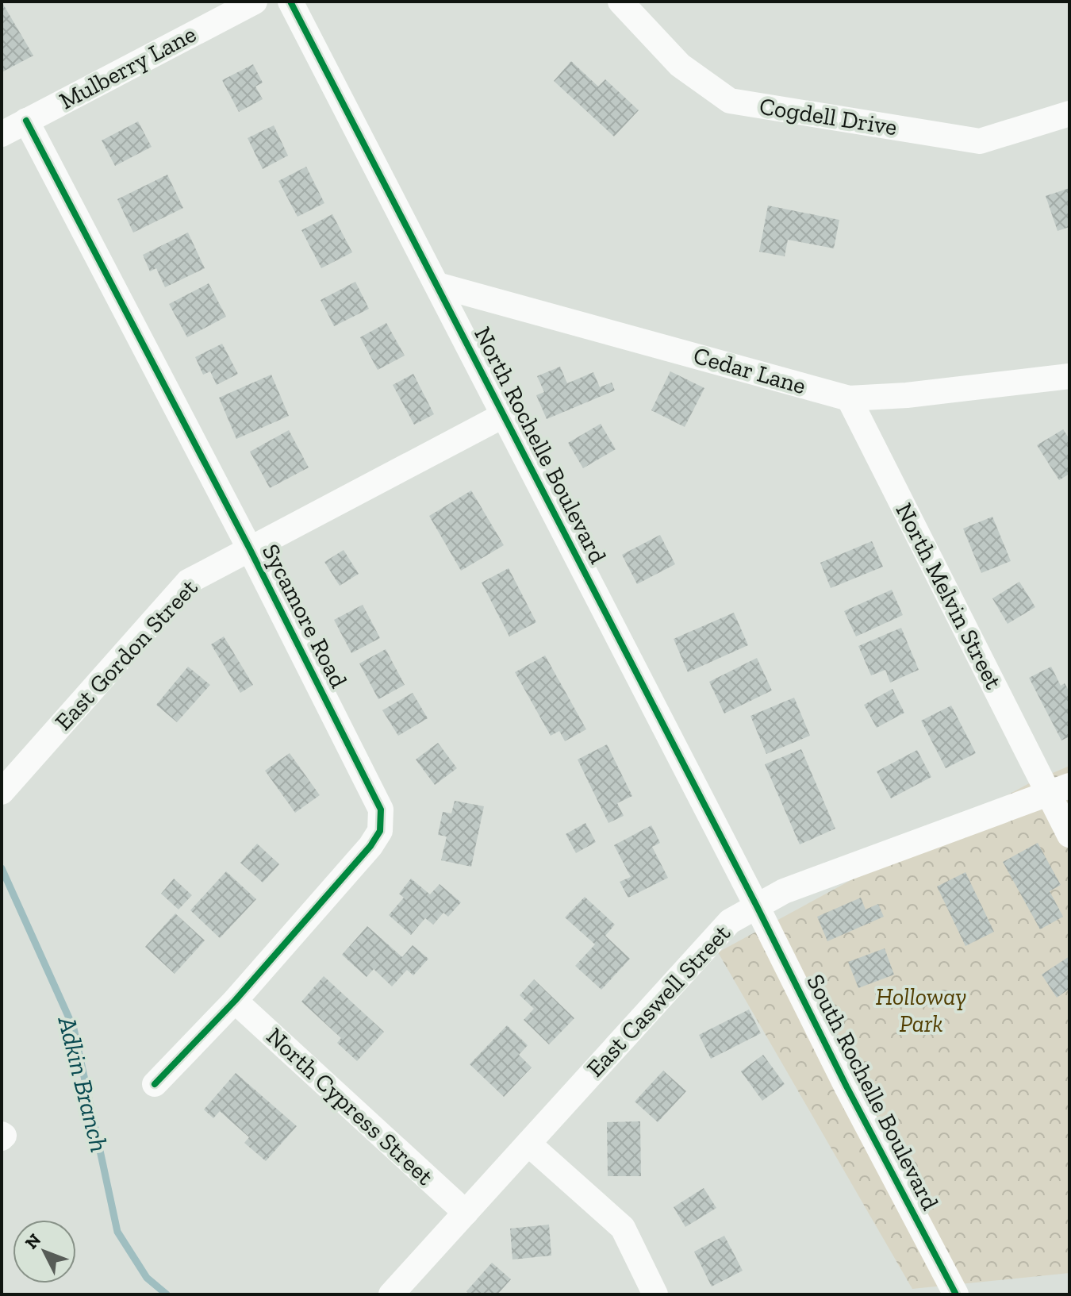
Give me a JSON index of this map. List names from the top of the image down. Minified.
{"streets":{"street":["Mulberry Lane","Cogdell Drive","Cedar Lane","North Rochelle Boulevard","North Melvin Street","Sycamore Road","East Gordon Street","East Caswell Street","South Rochelle Boulevard","North Cypress Street"]},"crossings":[["Mulberry Lane","Sycamore Road"],["Cedar Lane","North Rochelle Boulevard"],["Cedar Lane","North Melvin Street"],["North Rochelle Boulevard","East Gordon Street"],["North Rochelle Boulevard","East Caswell Street"],["North Rochelle Boulevard","South Rochelle Boulevard"],["North Melvin Street","East Caswell Street"],["Sycamore Road","East Gordon Street"],["Sycamore Road","North Cypress Street"],["East Caswell Street","South Rochelle Boulevard"],["East Caswell Street","North Cypress Street"]],"water":["Adkin Branch"],"parks":["Holloway Park"],"north":"top left"}
